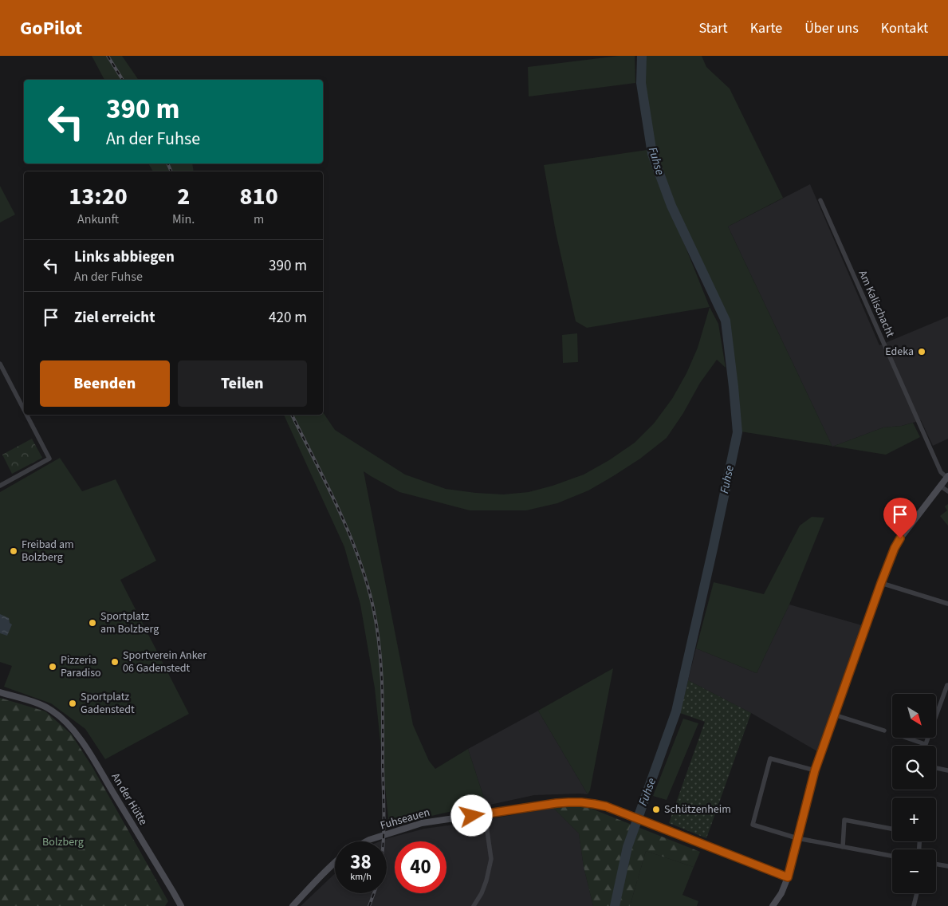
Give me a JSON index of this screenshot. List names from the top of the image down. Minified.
{"streets":{"street":["Am Kalischacht","An der Hütte","Fuhseauen"]},"water":["Fuhse"],"parks":["Bolzberg"],"places":["Edeka","Freibad am Bolzberg","Sportplatz am Bolzberg","Sportverein Anker 06 Gadenstedt","Pizzeria Paradiso","Sportplatz Gadenstedt","Schützenheim"],"north":"bottom right","page":{"header":"GoPilot","nav":["Start","Karte","Über uns","Kontakt"],"turn":["390 m","An der Fuhse"],"eta":["13:20","Ankunft","2","Min.","810","m"],"list":[{"name":"Links abbiegen","note":"An der Fuhse","value":"390 m"},{"name":"Ziel erreicht","value":"420 m"}],"buttons":["Beenden","Teilen"],"map_buttons":["+","−"],"speed":"38 km/h","limit":"40"}}
